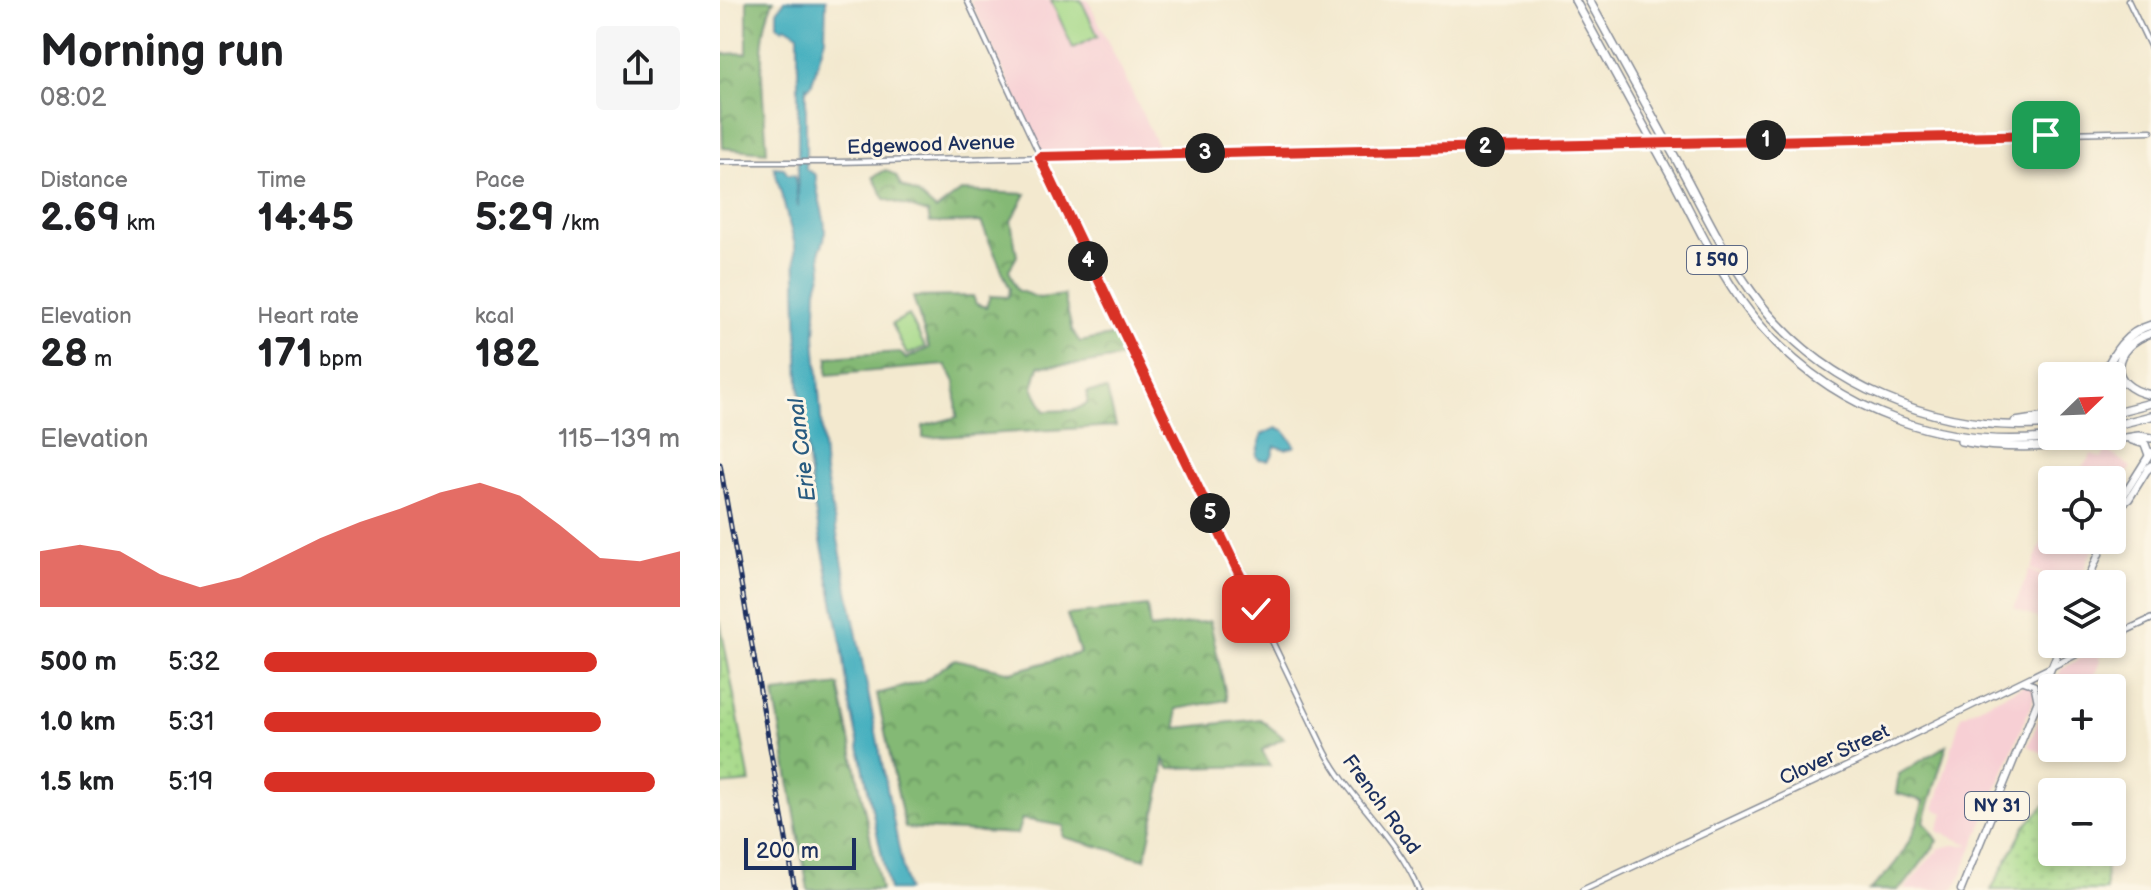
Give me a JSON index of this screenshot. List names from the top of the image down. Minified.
{"streets":{"highway":["I 590"],"main road":["Clover Street","NY 31"],"street":["Edgewood Avenue","French Road"]},"crossings":[["Edgewood Avenue","French Road"],["Clover Street","NY 31"]],"water":["Erie Canal"],"scale_bar":"200 m","north":"top right","page":{"heading":["Morning run","08:02"],"pins":["1","2","3","4","5"],"stats":[["Distance","2.69 km"],["Time","14:45"],["Pace","5:29 /km"],["Elevation","28 m"],["Heart rate","171 bpm"],["kcal","182"]],"map_buttons":["+","−"],"chart":["Elevation","115–139 m"],"list":[{"name":"500 m","note":"5:32"},{"name":"1.0 km","note":"5:31"},{"name":"1.5 km","note":"5:19"}],"scale":"200 m"}}
